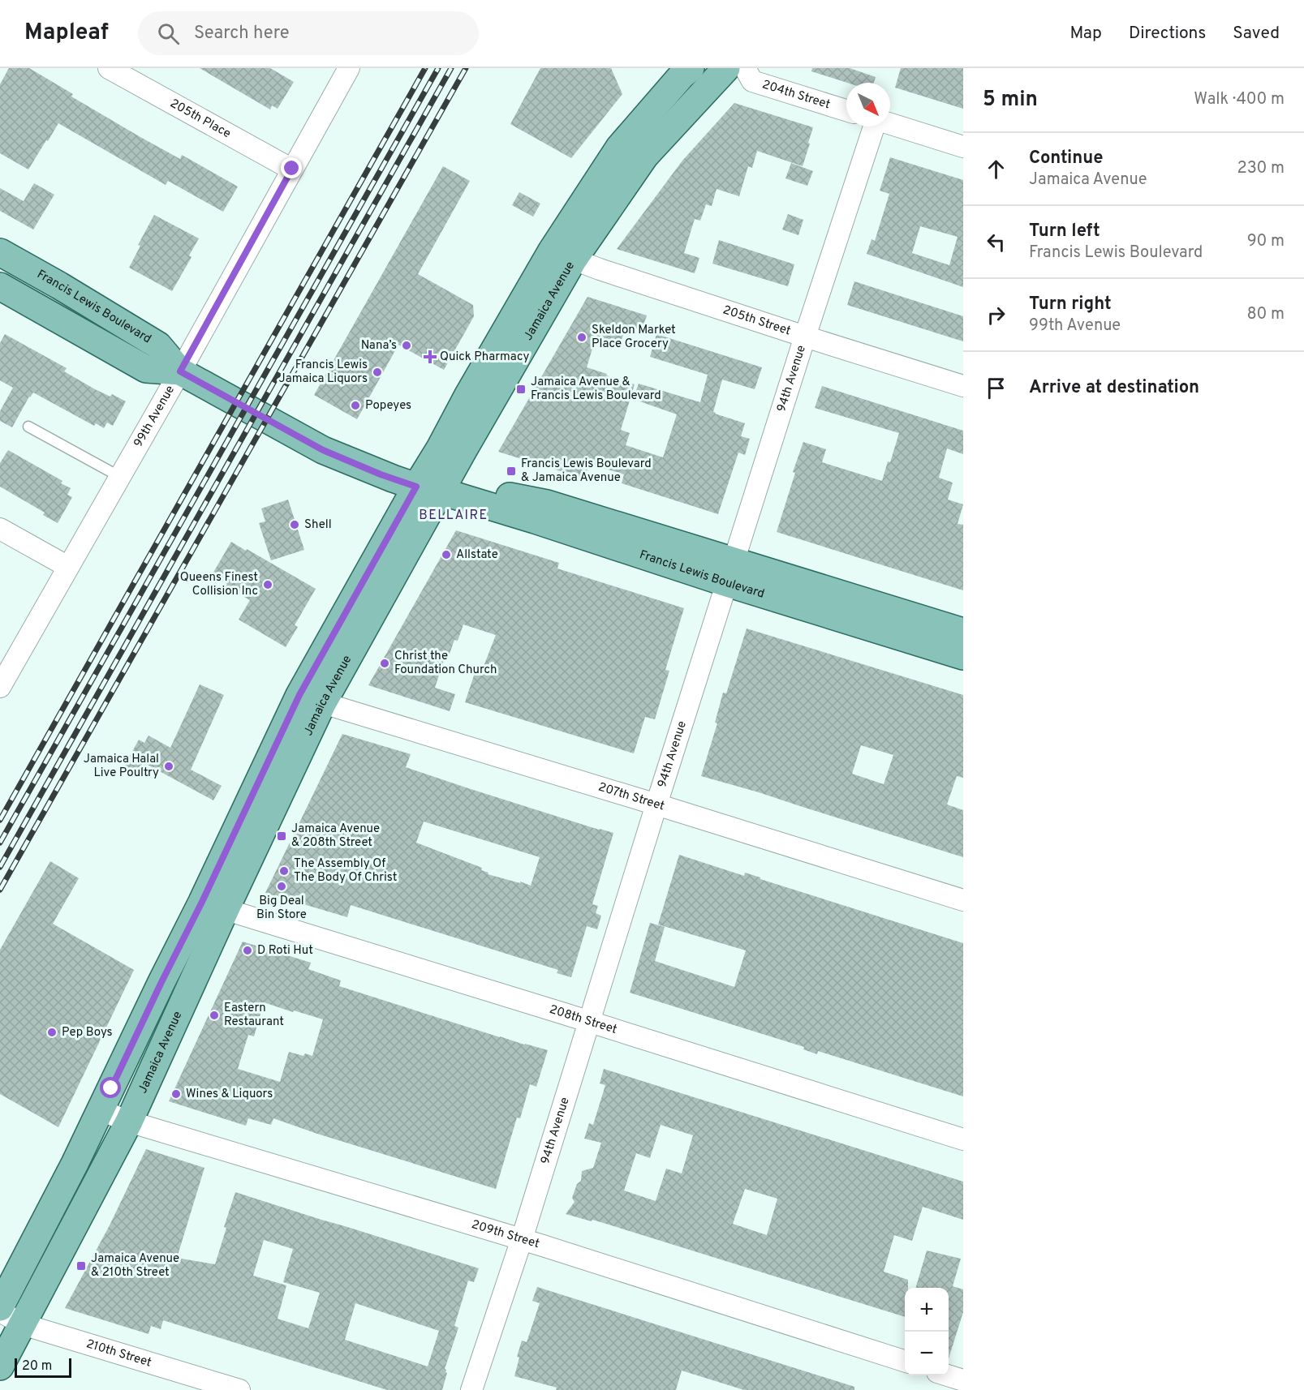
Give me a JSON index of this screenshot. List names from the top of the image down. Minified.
{"streets":{"main road":["Jamaica Avenue","Francis Lewis Boulevard"],"street":["204th Street","205th Place","205th Street","94th Avenue","99th Avenue","207th Street","208th Street","209th Street","210th Street"]},"crossings":[["205th Place","99th Avenue"],["Jamaica Avenue","Francis Lewis Boulevard"],["Jamaica Avenue","205th Street"],["Jamaica Avenue","207th Street"],["Jamaica Avenue","208th Street"],["Jamaica Avenue","209th Street"],["Jamaica Avenue","210th Street"],["Francis Lewis Boulevard","94th Avenue"],["Francis Lewis Boulevard","99th Avenue"],["205th Street","94th Avenue"],["94th Avenue","207th Street"],["94th Avenue","208th Street"],["94th Avenue","209th Street"]],"districts":["BELLAIRE"],"places":{"other":["Skeldon Market Place Grocery","Nana’s","Francis Lewis Jamaica Liquors","Popeyes","Shell","Allstate","Queens Finest Collision Inc","Christ the Foundation Church","Jamaica Halal Live Poultry","The Assembly Of The Body Of Christ","Big Deal Bin Store","D Roti Hut","Eastern Restaurant","Pep Boys","Wines & Liquors"],"health":["Quick Pharmacy"],"transit":["Jamaica Avenue & Francis Lewis Boulevard","Francis Lewis Boulevard & Jamaica Avenue","Jamaica Avenue & 208th Street","Jamaica Avenue & 210th Street"]},"scale_bar":"20 m","north":"bottom right","page":{"header":"Mapleaf","search":"Search here","nav":["Map","Directions","Saved"],"heading":["5 min","Walk · 400 m"],"list":[["Continue","Jamaica Avenue","230 m"],["Turn left","Francis Lewis Boulevard","90 m"],["Turn right","99th Avenue","80 m"],"Arrive at destination"],"map_buttons":["+","−"],"scale":"20 m"}}
